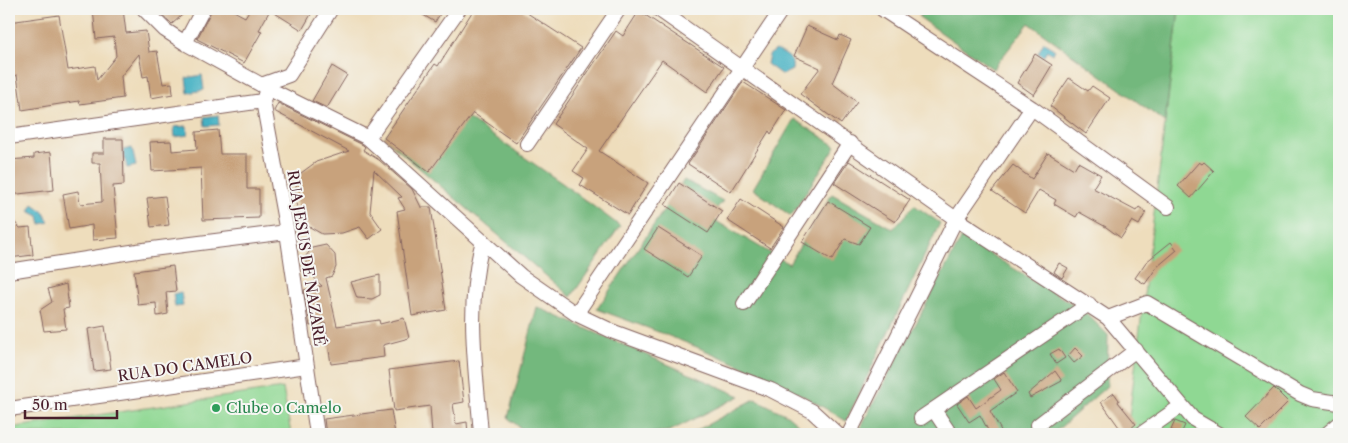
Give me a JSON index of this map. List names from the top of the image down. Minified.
{"streets":{"street":["RUA JESUS DE NAZARÉ","RUA DO CAMELO"]},"crossings":[["RUA JESUS DE NAZARÉ","RUA DO CAMELO"]],"places":["Clube o Camelo"],"scale_bar":"50 m"}
